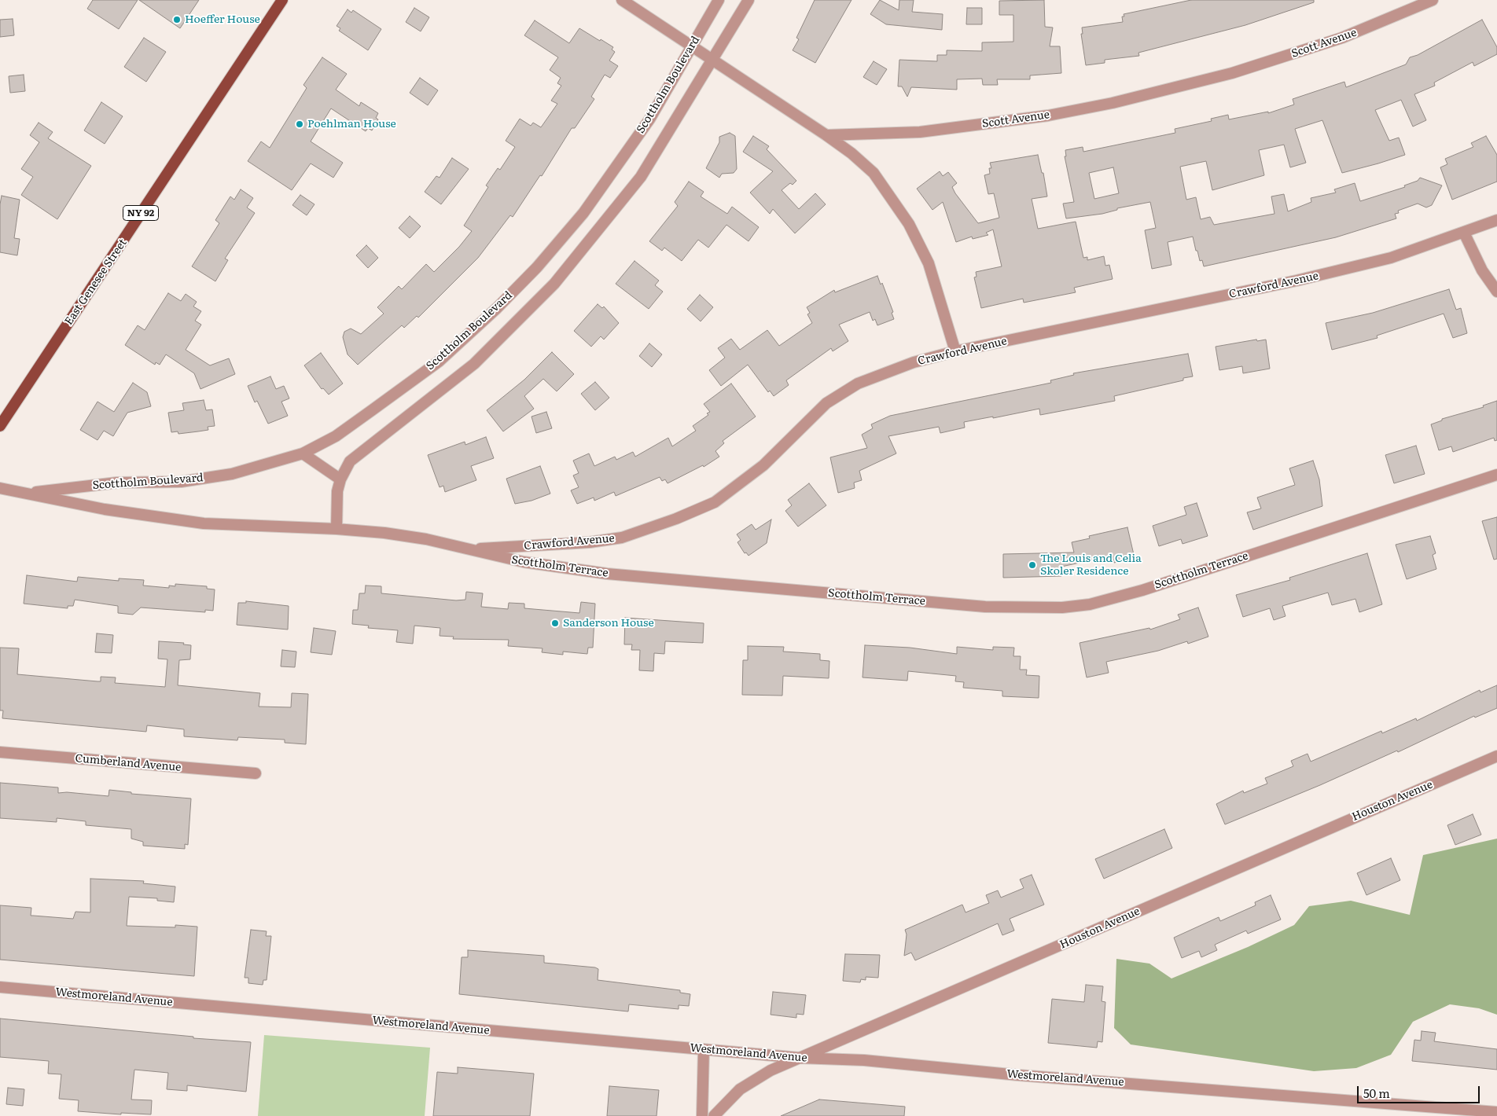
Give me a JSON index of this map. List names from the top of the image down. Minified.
{"streets":{"main road":["NY 92","East Genesee Street"],"street":["Scott Avenue","Scottholm Boulevard","Crawford Avenue","Scottholm Terrace","Cumberland Avenue","Houston Avenue","Westmoreland Avenue"]},"crossings":[["Scottholm Boulevard","Scottholm Terrace"],["Crawford Avenue","Scottholm Terrace"],["Houston Avenue","Westmoreland Avenue"]],"places":["Hoeffer House","Poehlman House","The Louis and Celia Skoler Residence","Sanderson House"],"scale_bar":"50 m"}
